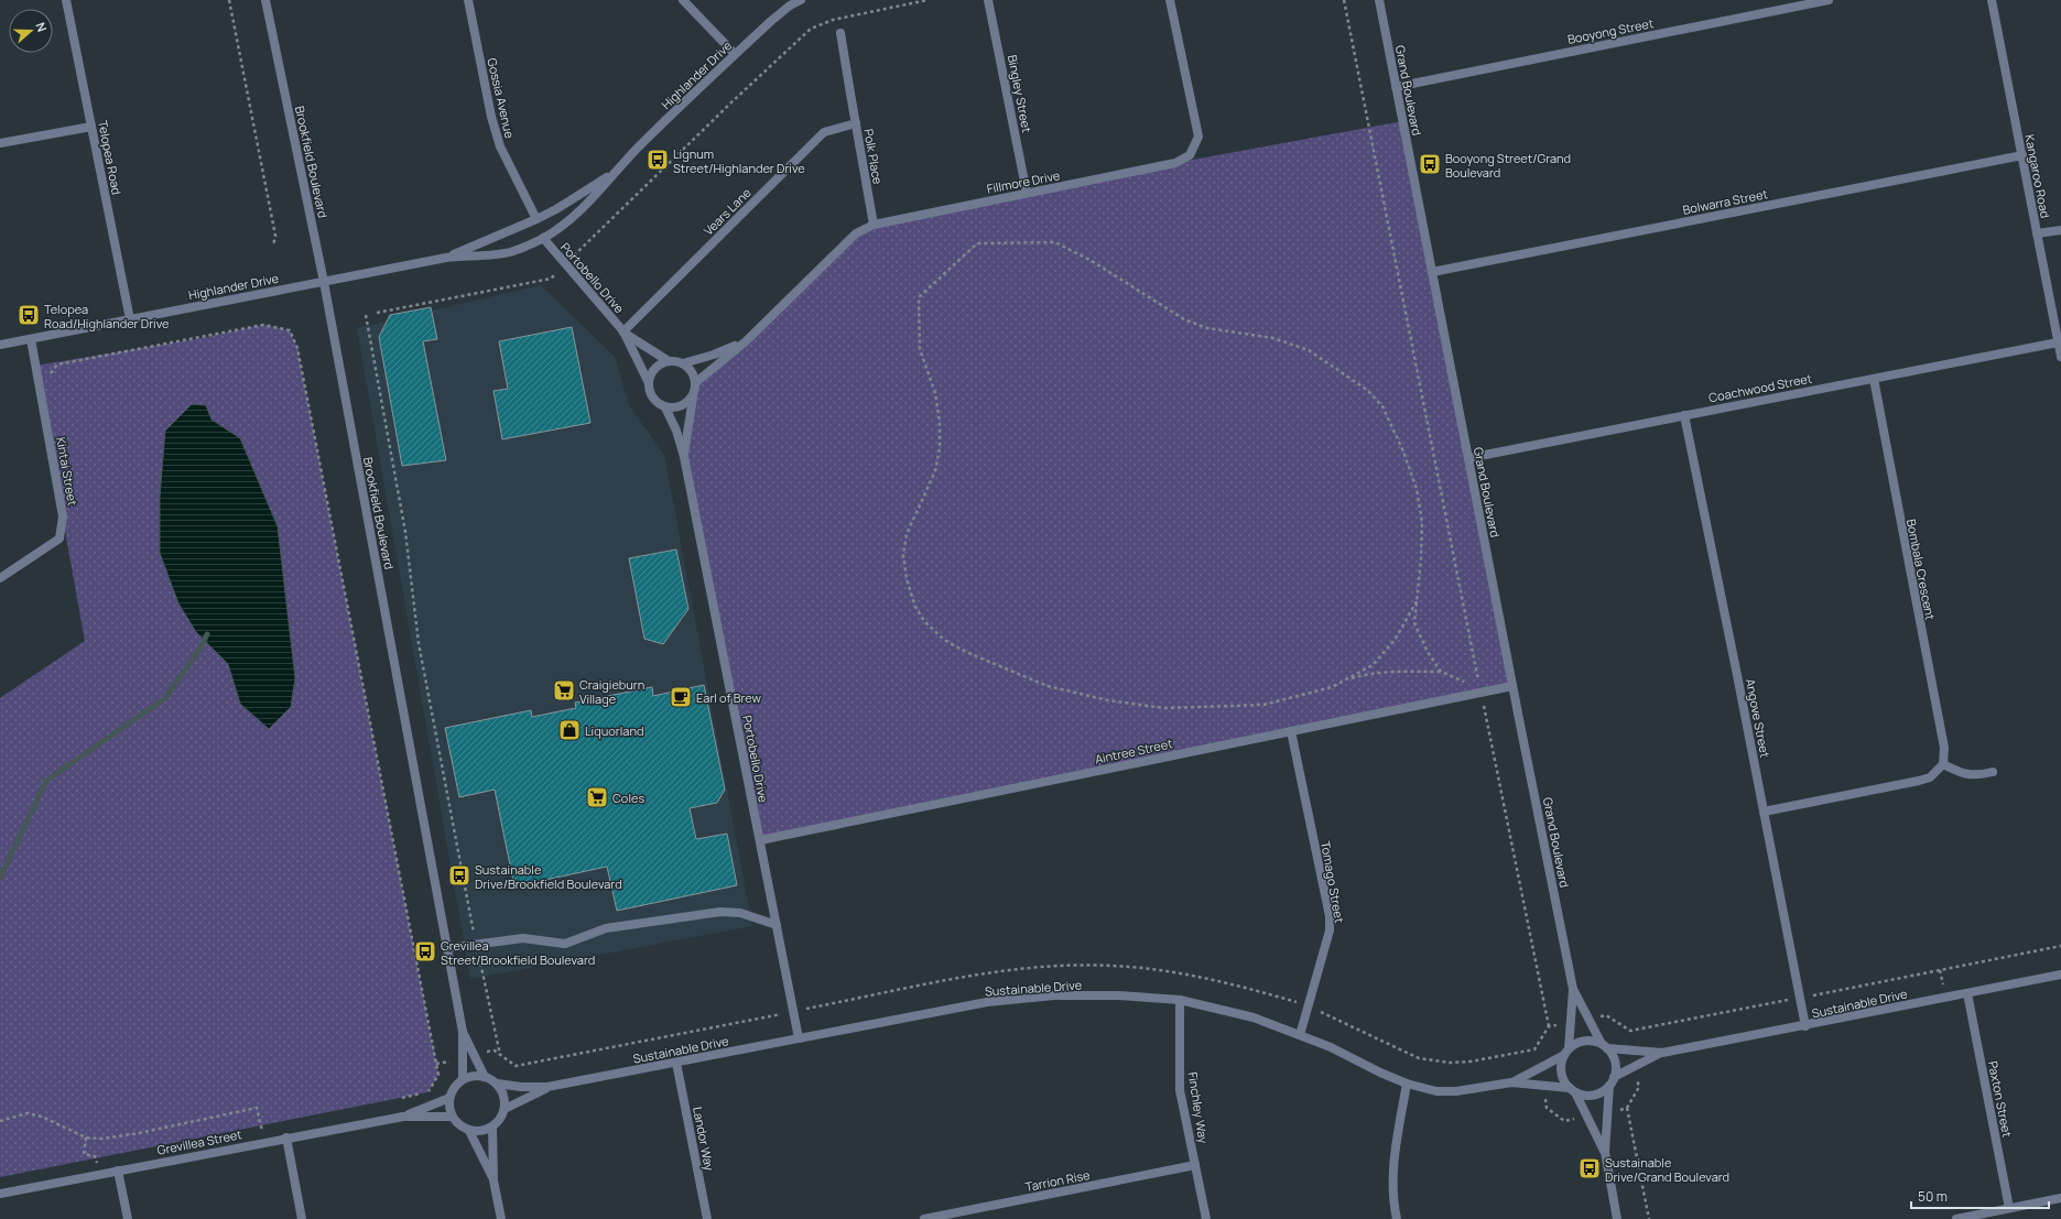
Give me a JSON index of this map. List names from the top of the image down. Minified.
{"streets":{"street":["Booyong Street","Highlander Drive","Grand Boulevard","Bingley Street","Gossia Avenue","Polk Place","Telopea Road","Brookfield Boulevard","Kangaroo Road","Fillmore Drive","Bolwarra Street","Vears Lane","Portobello Drive","Coachwood Street","Kintai Street","Bombala Crescent","Angove Street","Aintree Street","Tomago Street","Sustainable Drive","Paxton Street","Finchley Way","Landor Way","Grevillea Street","Tarrion Rise"]},"crossings":[["Booyong Street","Grand Boulevard"],["Highlander Drive","Gossia Avenue"],["Highlander Drive","Telopea Road"],["Highlander Drive","Brookfield Boulevard"],["Highlander Drive","Portobello Drive"],["Highlander Drive","Kintai Street"],["Grand Boulevard","Bolwarra Street"],["Grand Boulevard","Coachwood Street"],["Grand Boulevard","Aintree Street"],["Grand Boulevard","Sustainable Drive"],["Bingley Street","Fillmore Drive"],["Polk Place","Fillmore Drive"],["Polk Place","Vears Lane"],["Brookfield Boulevard","Sustainable Drive"],["Brookfield Boulevard","Grevillea Street"],["Kangaroo Road","Bolwarra Street"],["Kangaroo Road","Coachwood Street"],["Fillmore Drive","Portobello Drive"],["Vears Lane","Portobello Drive"],["Portobello Drive","Aintree Street"],["Portobello Drive","Sustainable Drive"],["Coachwood Street","Bombala Crescent"],["Coachwood Street","Angove Street"],["Angove Street","Sustainable Drive"],["Aintree Street","Tomago Street"],["Tomago Street","Sustainable Drive"],["Sustainable Drive","Paxton Street"],["Sustainable Drive","Finchley Way"],["Sustainable Drive","Landor Way"],["Sustainable Drive","Grevillea Street"],["Finchley Way","Tarrion Rise"]],"places":{"bus stop":["Lignum Street/Highlander Drive","Booyong Street/Grand Boulevard","Telopea Road/Highlander Drive","Sustainable Drive/Brookfield Boulevard","Grevillea Street/Brookfield Boulevard","Sustainable Drive/Grand Boulevard"],"supermarket":["Craigieburn Village","Coles"],"cafe":["Earl of Brew"],"shop":["Liquorland"]},"scale_bar":"50 m","north":"right"}
